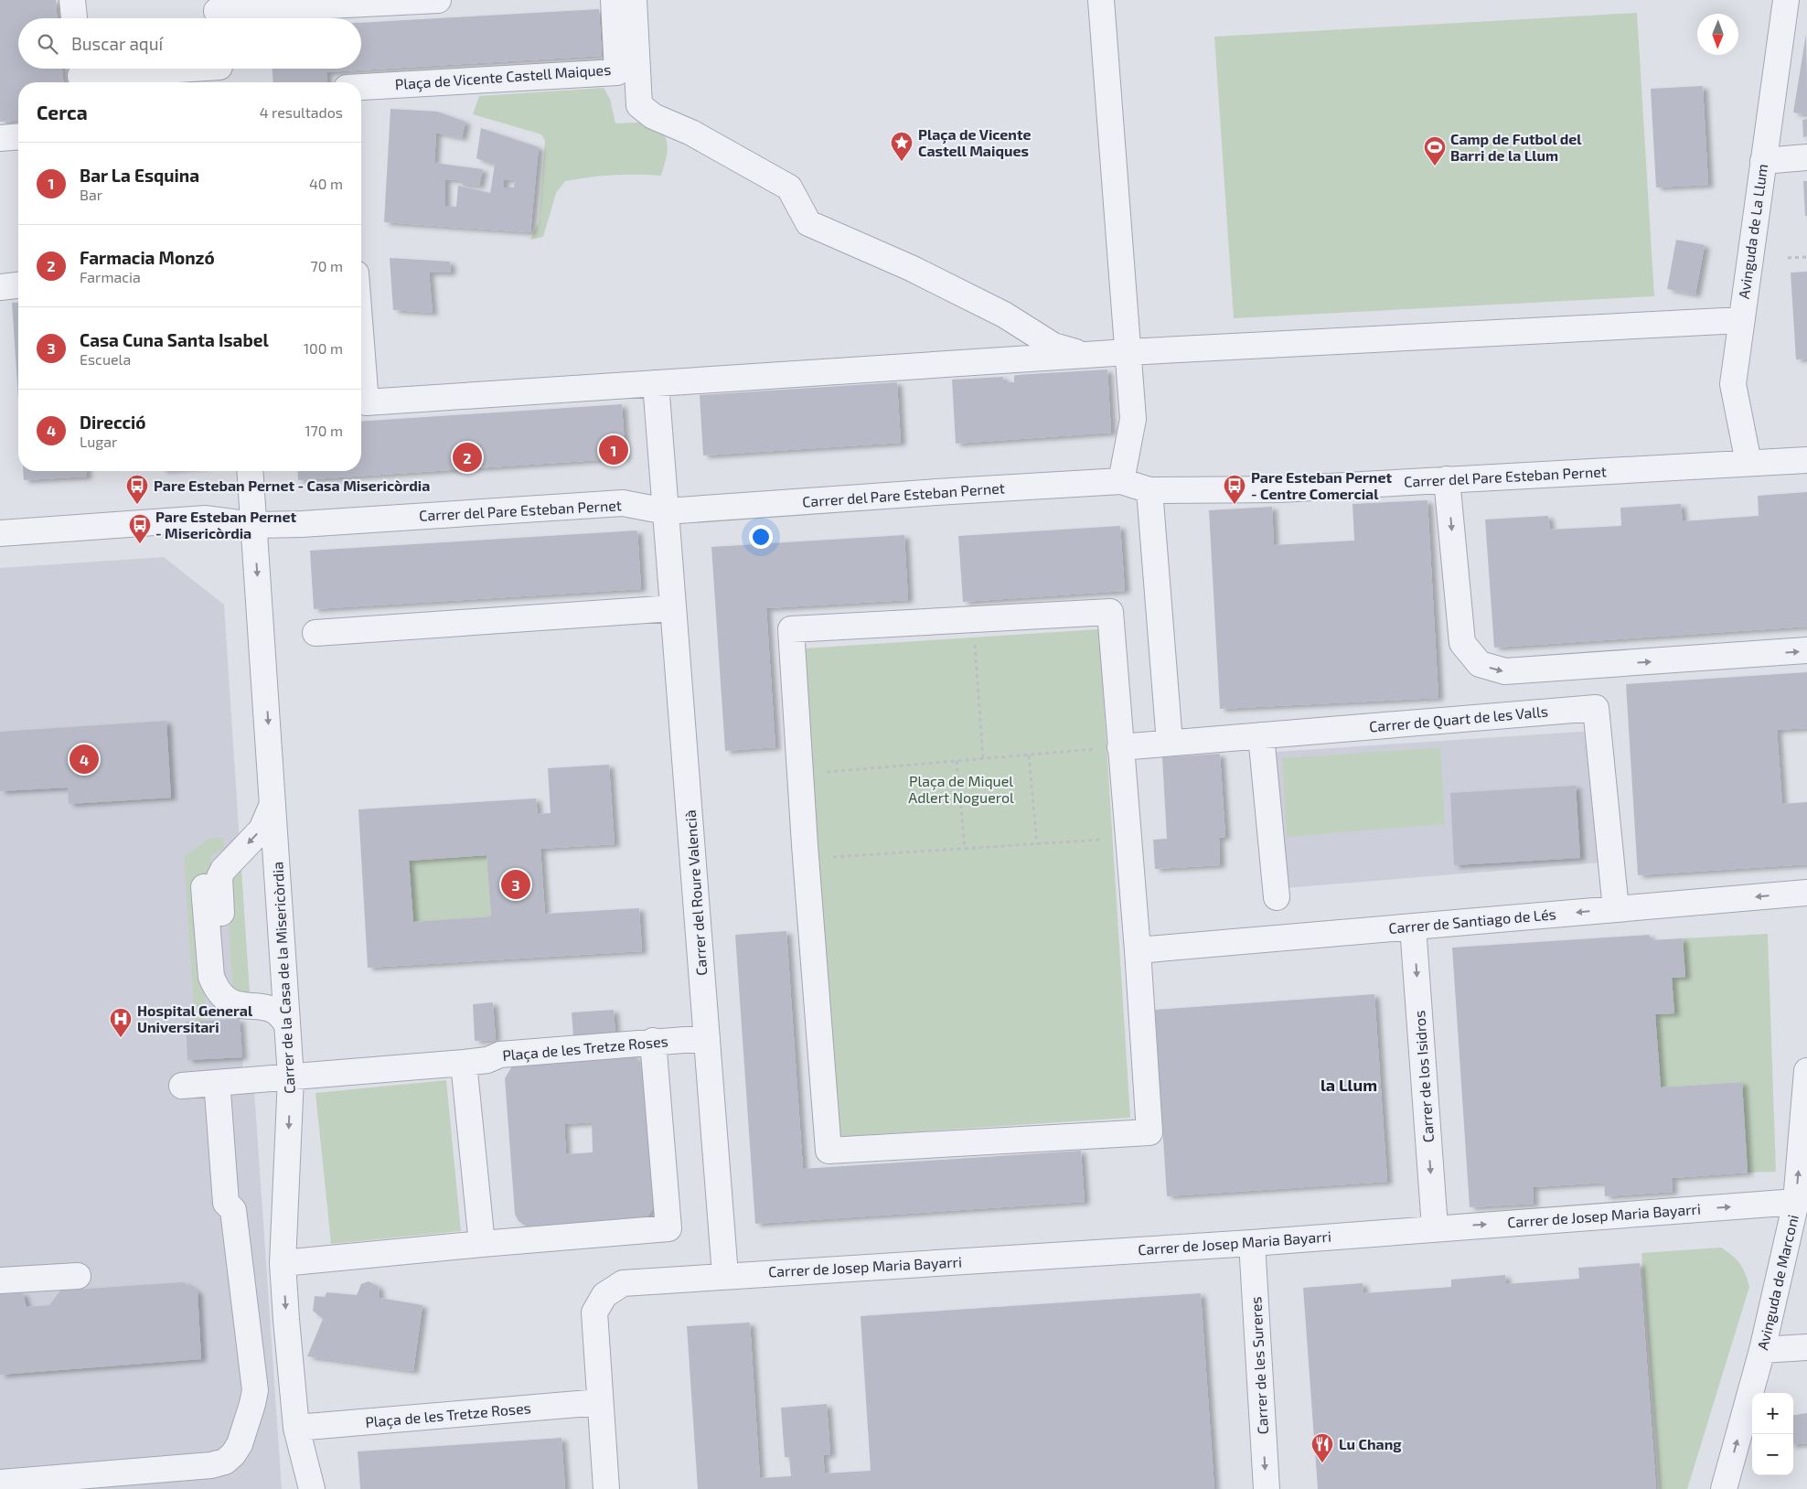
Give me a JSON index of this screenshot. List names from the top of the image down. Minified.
{"streets":{"street":["Plaça de Vicente Castell Maiques","Avinguda de La Llum","Carrer del Pare Esteban Pernet","Carrer de Quart de les Valls","Carrer del Roure Valencià","Carrer de Santiago de Lés","Carrer de la Casa de la Misericòrdia","Plaça de les Tretze Roses","Carrer de los Isidros","Carrer de Josep Maria Bayarri","Avinguda de Marconi","Carrer de les Sureres"]},"crossings":[["Avinguda de La Llum","Carrer del Pare Esteban Pernet"],["Carrer del Pare Esteban Pernet","Carrer del Roure Valencià"],["Carrer del Pare Esteban Pernet","Carrer de la Casa de la Misericòrdia"],["Carrer de Quart de les Valls","Carrer de Santiago de Lés"],["Carrer del Roure Valencià","Plaça de les Tretze Roses"],["Carrer del Roure Valencià","Carrer de Josep Maria Bayarri"],["Carrer de Santiago de Lés","Carrer de los Isidros"],["Carrer de la Casa de la Misericòrdia","Plaça de les Tretze Roses"],["Plaça de les Tretze Roses","Carrer de Josep Maria Bayarri"],["Carrer de los Isidros","Carrer de Josep Maria Bayarri"],["Carrer de Josep Maria Bayarri","Avinguda de Marconi"],["Carrer de Josep Maria Bayarri","Carrer de les Sureres"]],"one_way":["Carrer de Santiago de Lés","Carrer de la Casa de la Misericòrdia","Carrer de los Isidros","Avinguda de Marconi","Carrer de les Sureres"],"districts":["la Llum"],"parks":["Plaça de Miquel Adlert Noguerol"],"places":{"place":["Plaça de Vicente Castell Maiques"],"sports":["Camp de Futbol del Barri de la Llum"],"bus stop":["Pare Esteban Pernet - Casa Misericòrdia","Pare Esteban Pernet - Centre Comercial","Pare Esteban Pernet - Misericòrdia"],"hospital":["Hospital General Universitari"],"restaurant":["Lu Chang"]},"north":"bottom","page":{"search":"Buscar aquí","heading":["Cerca","4 resultados"],"list":[{"mark":"1","name":"Bar La Esquina","note":"Bar","value":"40 m"},{"mark":"2","name":"Farmacia Monzó","note":"Farmacia","value":"70 m"},{"mark":"3","name":"Casa Cuna Santa Isabel","note":"Escuela","value":"100 m"},{"mark":"4","name":"Direcció","note":"Lugar","value":"170 m"}],"pins":["1","2","4","3"],"map_buttons":["+","−"]}}
